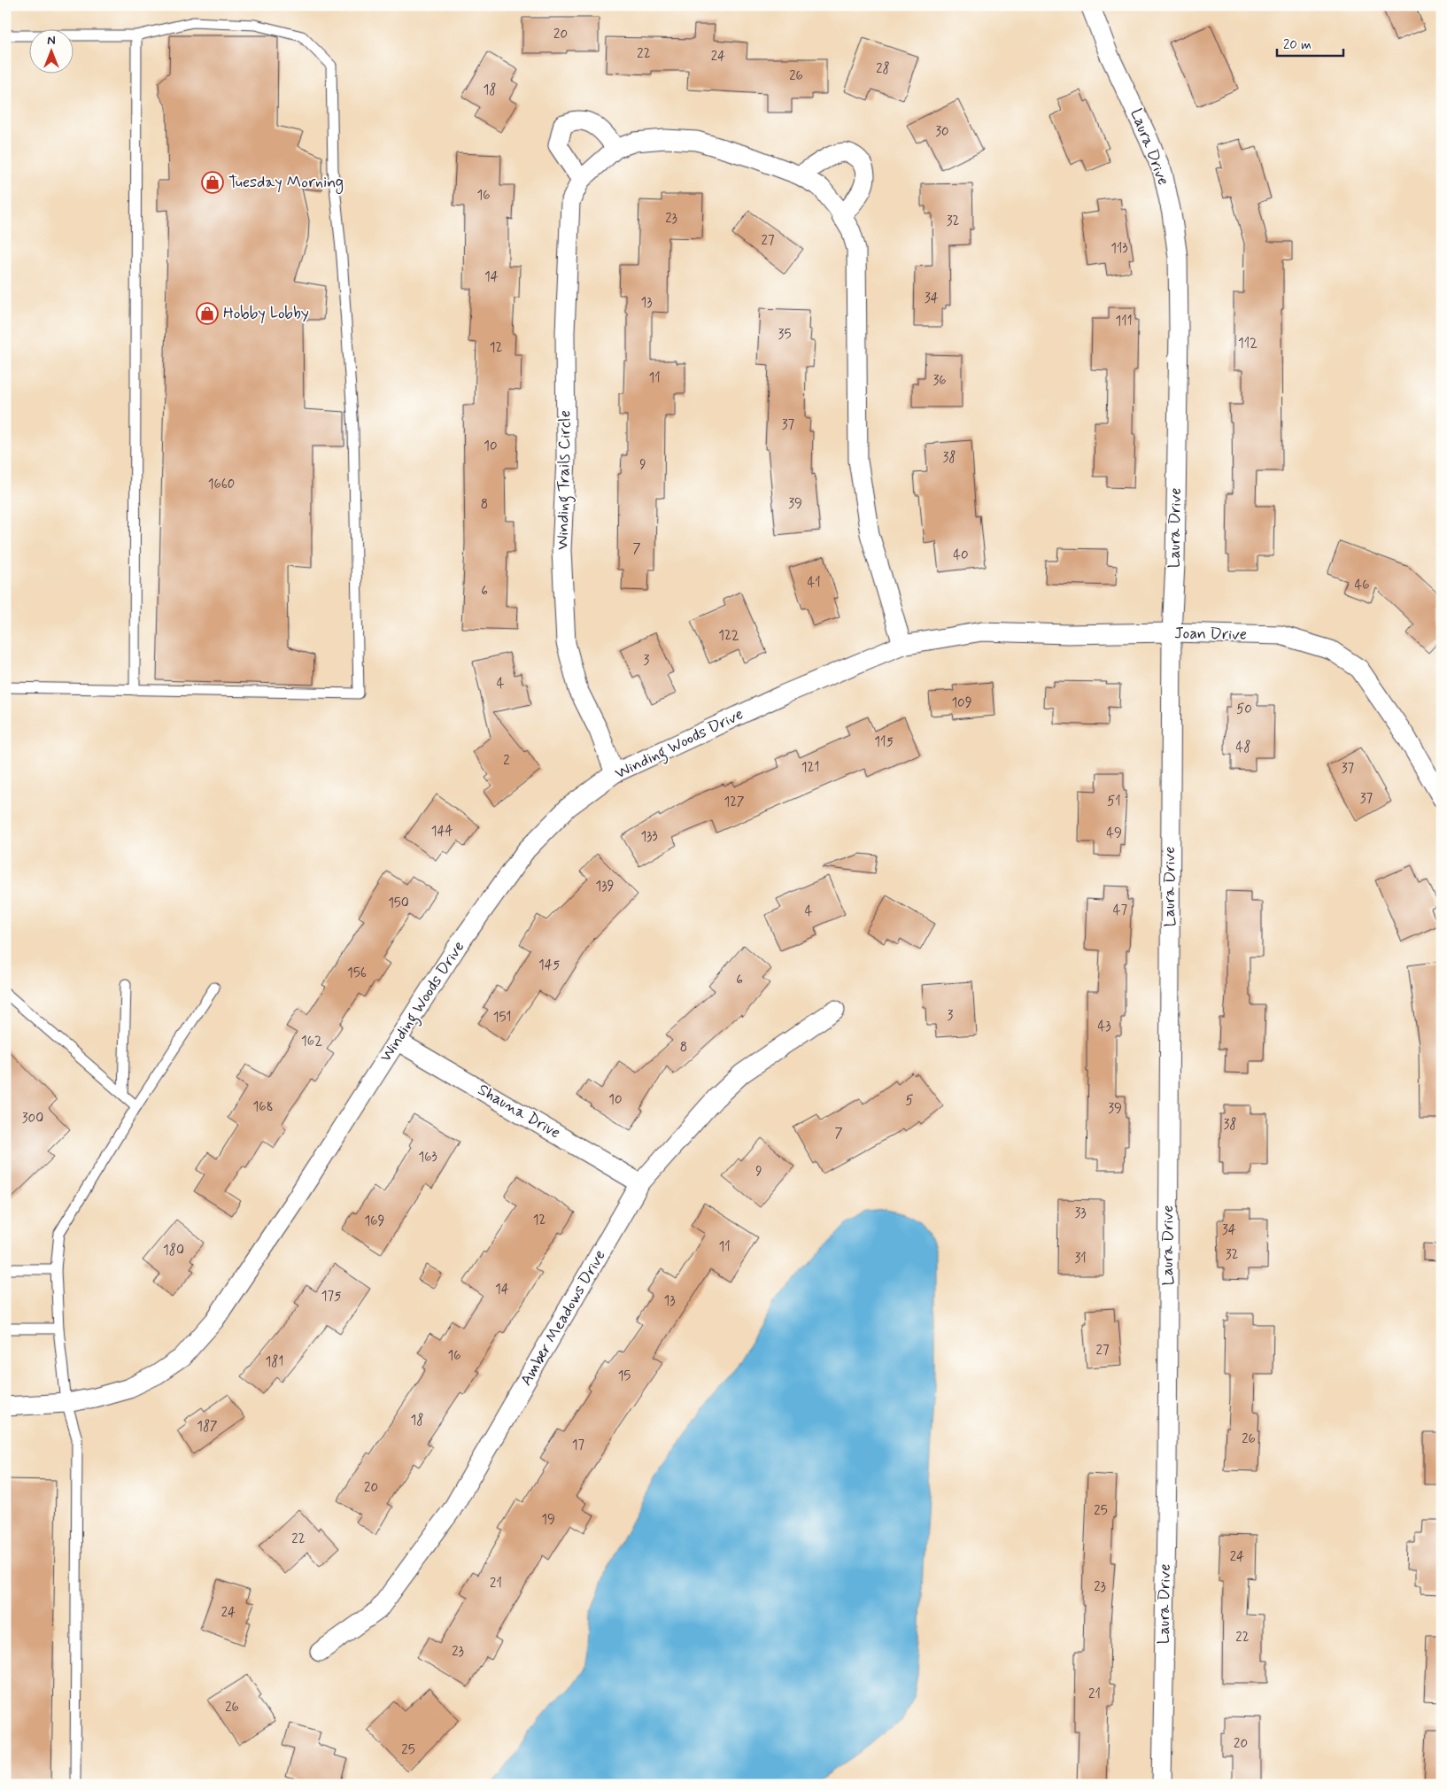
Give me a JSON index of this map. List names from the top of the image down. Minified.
{"streets":{"street":["Laura Drive","Winding Trails Circle","Joan Drive","Winding Woods Drive","Shauna Drive","Amber Meadows Drive"]},"crossings":[["Laura Drive","Joan Drive"],["Winding Trails Circle","Joan Drive"],["Winding Trails Circle","Winding Woods Drive"],["Joan Drive","Winding Woods Drive"],["Winding Woods Drive","Shauna Drive"],["Shauna Drive","Amber Meadows Drive"]],"places":{"shop":["Tuesday Morning","Hobby Lobby"]},"house_numbers":["20","22","24","28","26","18","30","16","23","32","27","113","14","34","13","111","35","112","12","11","36","37","10","38","9","1660","39","8","7","40","41","46","6","122","3","4","109","50","115","48","2","121","37","37","51","127","144","49","133","139","150","47","4","145","156","6","3","151","43","162","8","10","5","168","39","300","38","7","163","9","33","12","169","34","11","180","32","31","14","175","13","27","16","181","15","18","187","26","17","20","25","19","22","24","21","23","24","22","23","21","26","20","25"],"scale_bar":"20 m","north":"top"}
